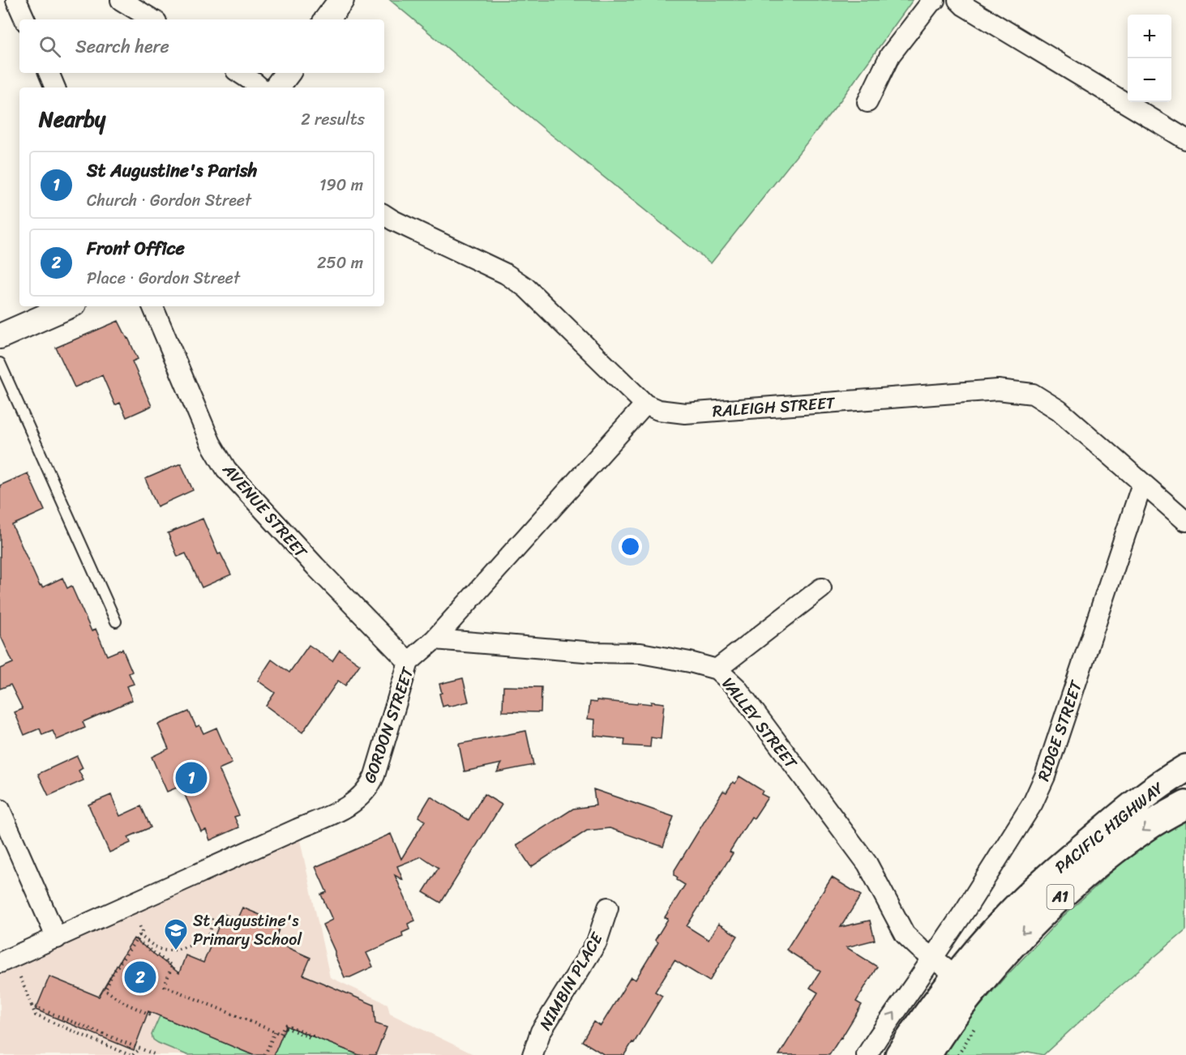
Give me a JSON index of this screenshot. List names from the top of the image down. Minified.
{"streets":{"highway":["PACIFIC HIGHWAY","A1"],"street":["RALEIGH STREET","AVENUE STREET","VALLEY STREET","GORDON STREET","RIDGE STREET","NIMBIN PLACE"]},"crossings":[["RALEIGH STREET","GORDON STREET"],["RALEIGH STREET","RIDGE STREET"],["AVENUE STREET","GORDON STREET"],["VALLEY STREET","GORDON STREET"],["VALLEY STREET","RIDGE STREET"],["VALLEY STREET","PACIFIC HIGHWAY"],["VALLEY STREET","A1"],["PACIFIC HIGHWAY","A1"]],"places":{"school or university":["St Augustine's Primary School"]},"page":{"map_buttons":["+","−"],"search":"Search here","heading":["Nearby","2 results"],"list":[{"mark":"1","name":"St Augustine's Parish","note":"Church · Gordon Street","value":"190 m"},{"mark":"2","name":"Front Office","note":"Place · Gordon Street","value":"250 m"}],"pins":["1","2"]}}
